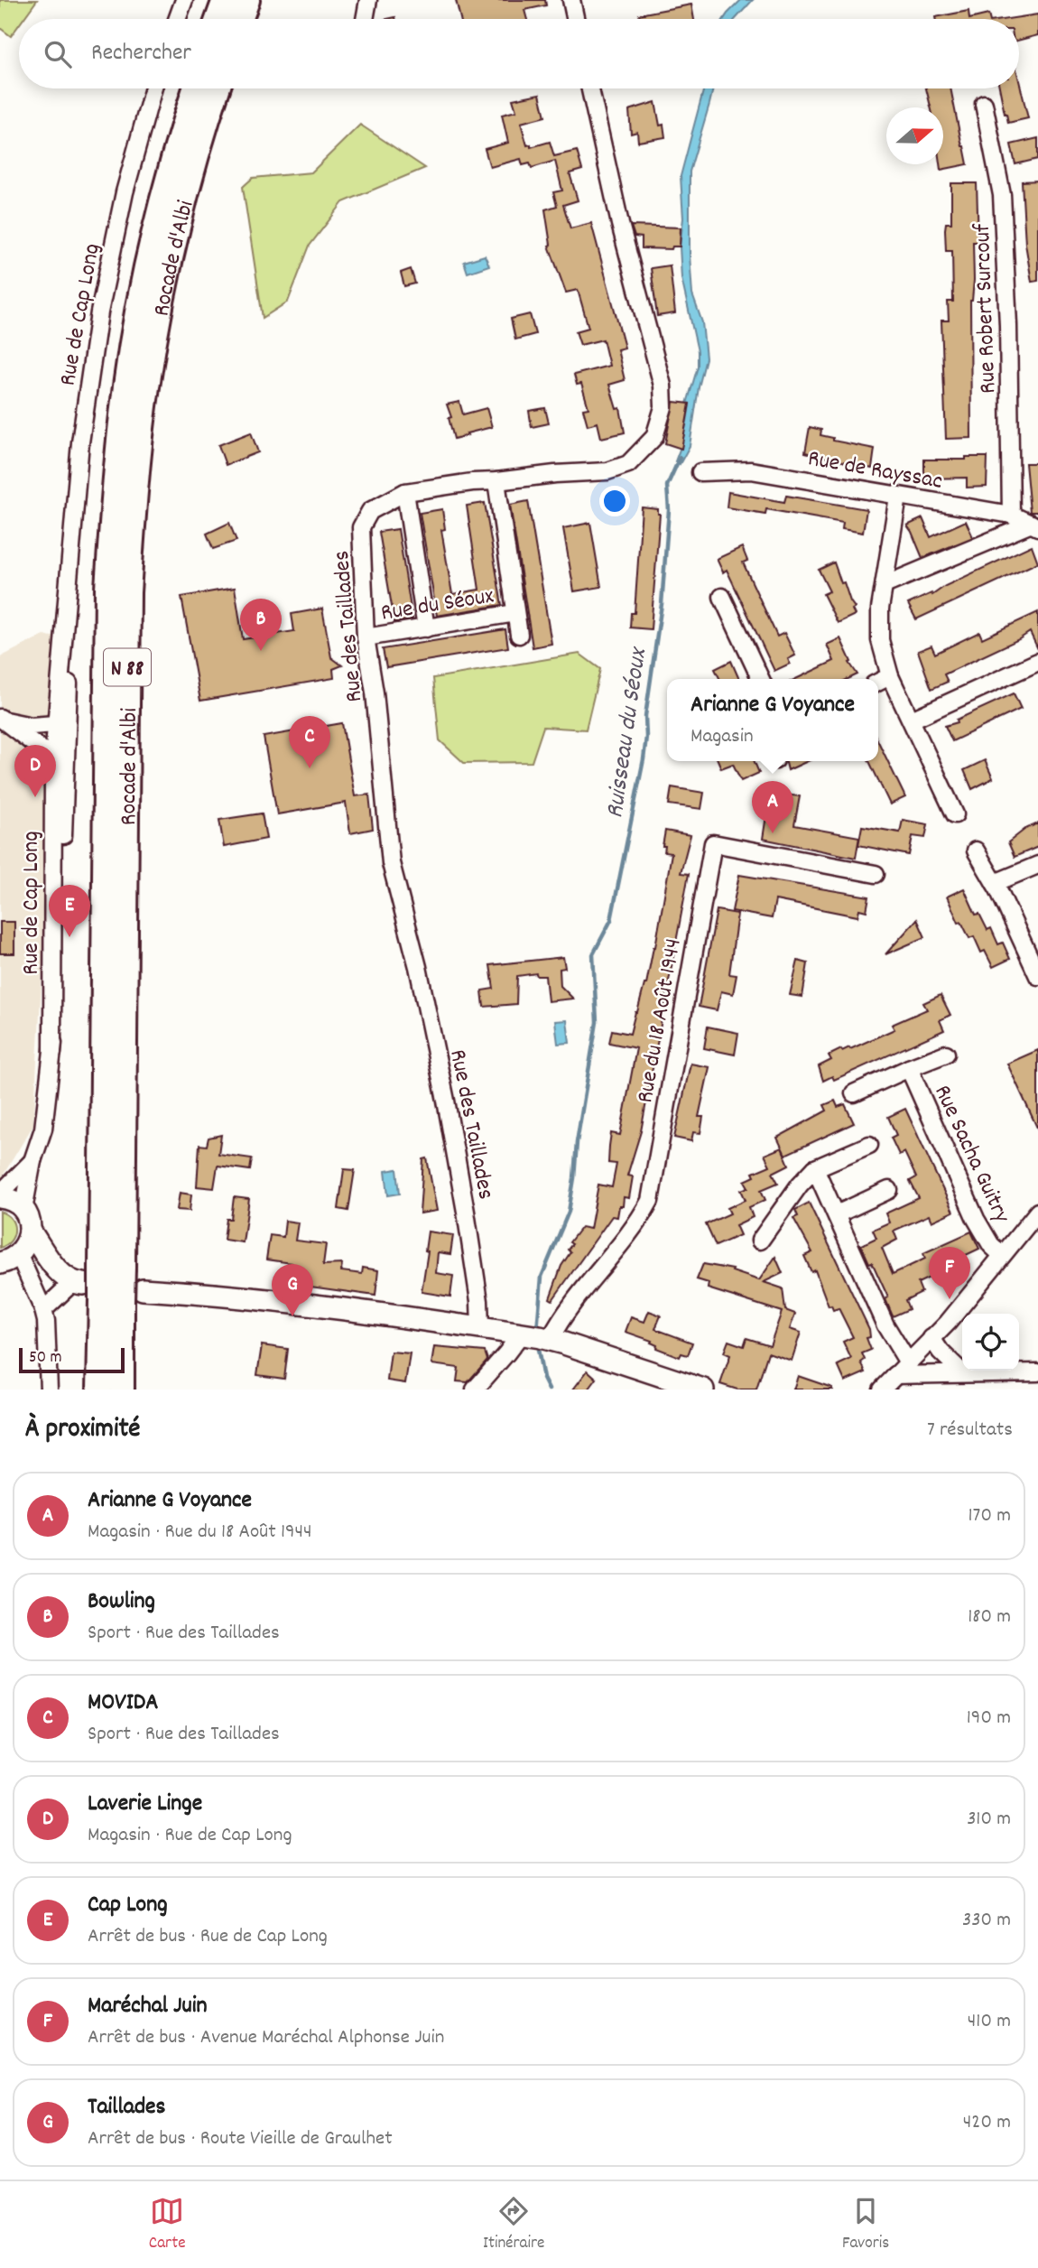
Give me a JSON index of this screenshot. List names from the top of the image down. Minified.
{"streets":{"highway":["Rocade d'Albi","N 88"],"street":["Rue Robert Surcouf","Rue de Cap Long","Rue de Rayssac","Rue du Séoux","Rue des Taillades","Rue du 18 Août 1944","Rue Sacha Guitry"]},"crossings":[["Rue Robert Surcouf","Rue de Rayssac"],["Rue du Séoux","Rue des Taillades"]],"water":["Ruisseau du Séoux"],"scale_bar":"50 m","north":"right","page":{"search":"Rechercher","pins":["B","C","D","A","E","F","G"],"popup":["Arianne G Voyance","Magasin"],"scale":"50 m","heading":["À proximité","7 résultats"],"list":[{"mark":"A","name":"Arianne G Voyance","note":"Magasin · Rue du 18 Août 1944","value":"170 m"},{"mark":"B","name":"Bowling","note":"Sport · Rue des Taillades","value":"180 m"},{"mark":"C","name":"MOVIDA","note":"Sport · Rue des Taillades","value":"190 m"},{"mark":"D","name":"Laverie Linge","note":"Magasin · Rue de Cap Long","value":"310 m"},{"mark":"E","name":"Cap Long","note":"Arrêt de bus · Rue de Cap Long","value":"330 m"},{"mark":"F","name":"Maréchal Juin","note":"Arrêt de bus · Avenue Maréchal Alphonse Juin","value":"410 m"},{"mark":"G","name":"Taillades","note":"Arrêt de bus · Route Vieille de Graulhet","value":"420 m"}],"nav":["Carte","Itinéraire","Favoris"]}}
